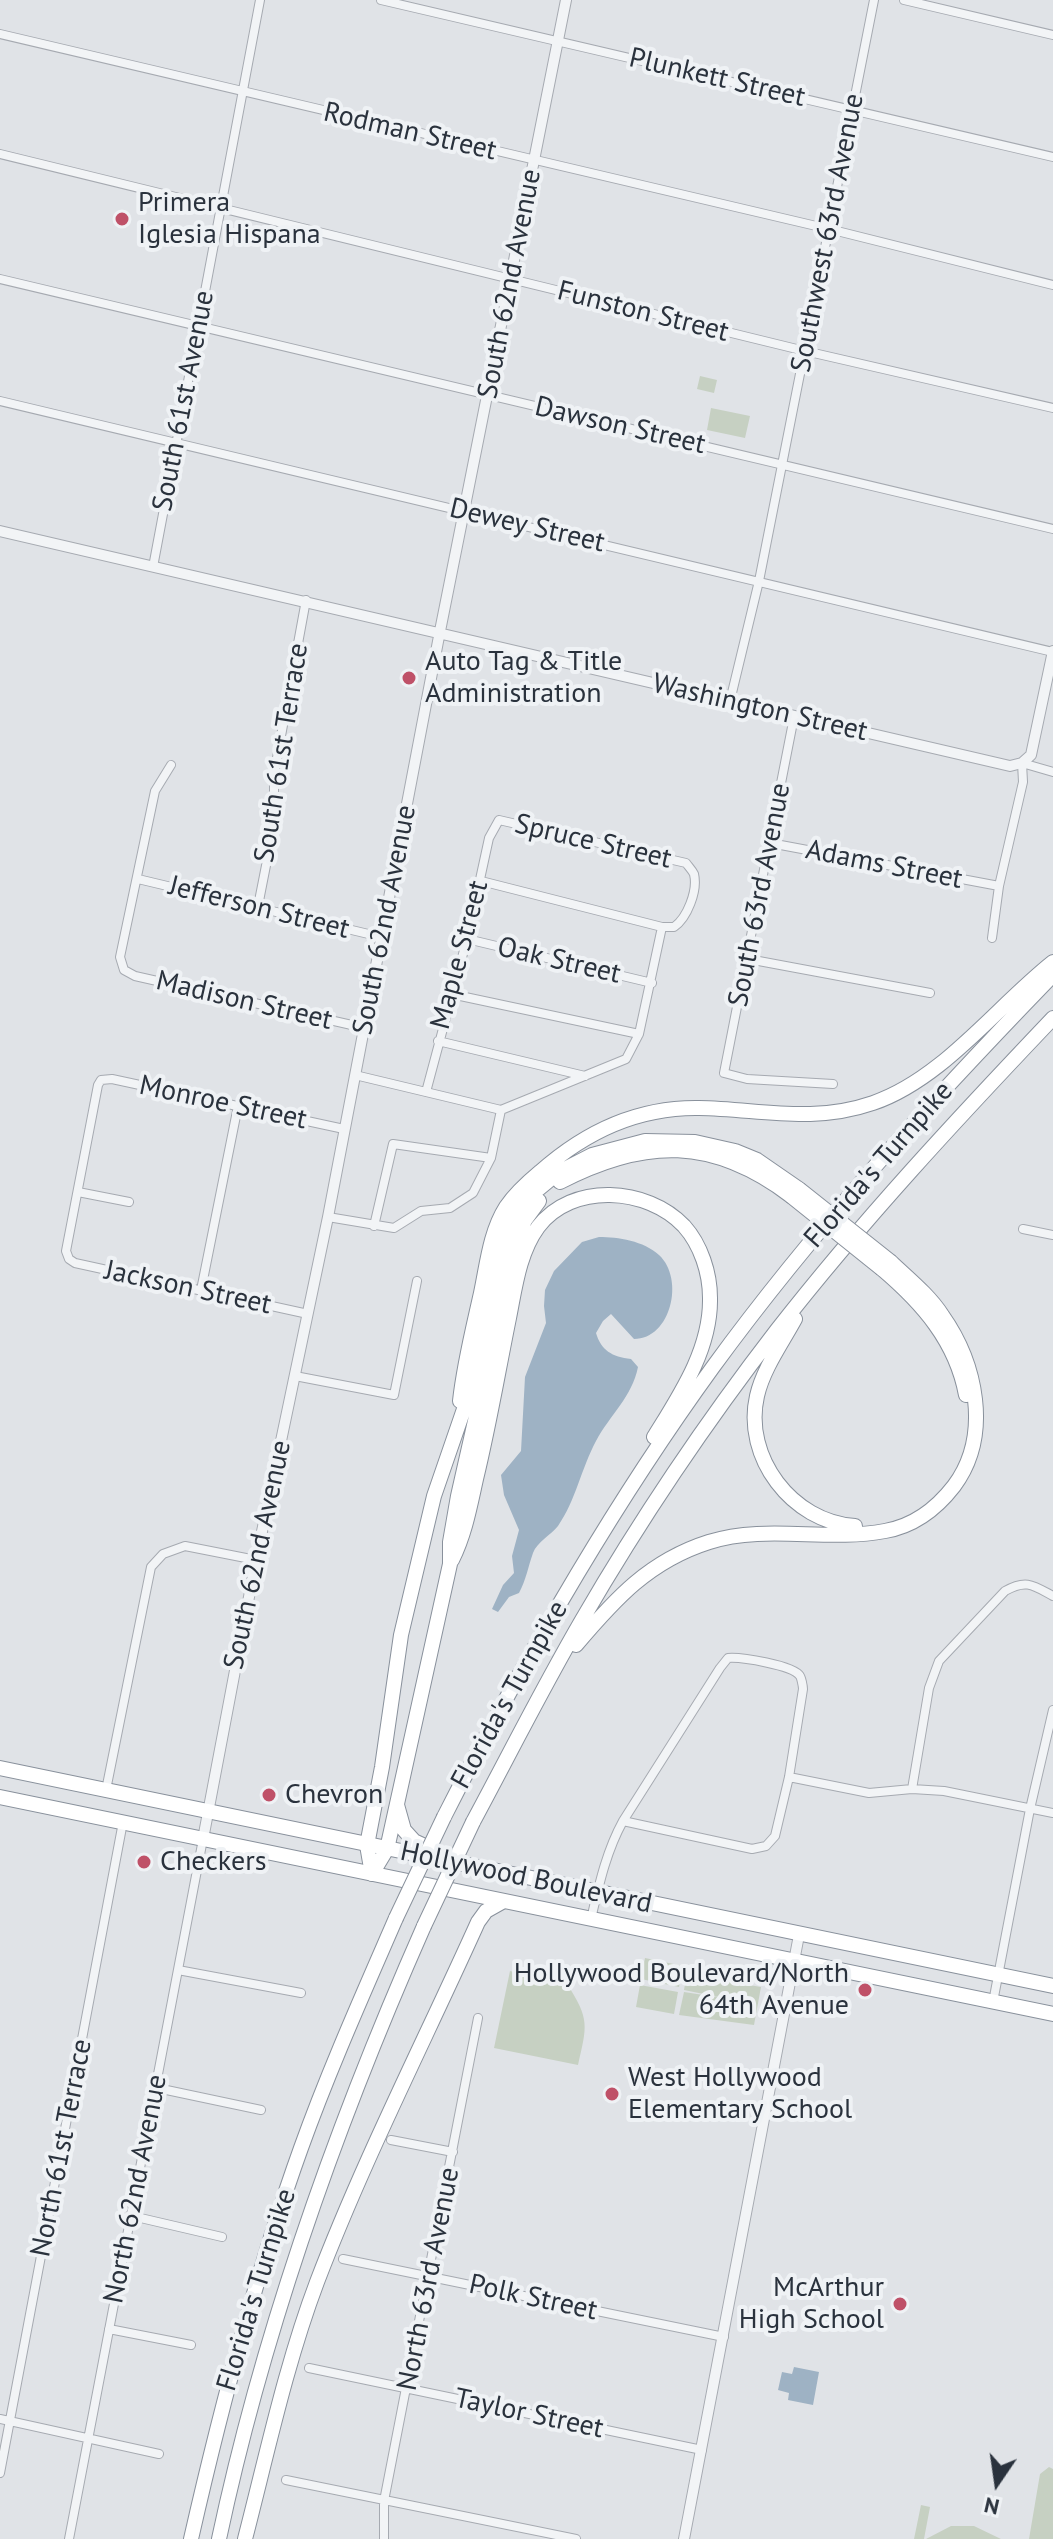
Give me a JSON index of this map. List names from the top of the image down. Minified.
{"streets":{"highway":["Florida's Turnpike","Hollywood Boulevard"],"street":["Plunkett Street","Rodman Street","Southwest 63rd Avenue","South 62nd Avenue","Funston Street","South 61st Avenue","Dawson Street","Dewey Street","Washington Street","South 61st Terrace","Spruce Street","Adams Street","South 63rd Avenue","Jefferson Street","Maple Street","Oak Street","Madison Street","Monroe Street","Jackson Street","North 61st Terrace","North 62nd Avenue","North 63rd Avenue","Polk Street","Taylor Street"]},"crossings":[["Plunkett Street","Southwest 63rd Avenue"],["Plunkett Street","South 62nd Avenue"],["Rodman Street","Southwest 63rd Avenue"],["Rodman Street","South 62nd Avenue"],["Rodman Street","South 61st Avenue"],["Southwest 63rd Avenue","Funston Street"],["Southwest 63rd Avenue","Dawson Street"],["South 62nd Avenue","Funston Street"],["South 62nd Avenue","Dawson Street"],["South 62nd Avenue","Dewey Street"],["South 62nd Avenue","Washington Street"],["South 62nd Avenue","Jefferson Street"],["South 62nd Avenue","Madison Street"],["South 62nd Avenue","Monroe Street"],["South 62nd Avenue","Jackson Street"],["South 62nd Avenue","Hollywood Boulevard"],["South 62nd Avenue","North 62nd Avenue"],["Funston Street","South 61st Avenue"],["South 61st Avenue","Dawson Street"],["South 61st Avenue","Dewey Street"],["South 61st Avenue","Washington Street"],["Washington Street","South 61st Terrace"],["Washington Street","South 63rd Avenue"],["South 61st Terrace","Jefferson Street"],["Spruce Street","Maple Street"],["Adams Street","South 63rd Avenue"],["Jefferson Street","Madison Street"],["Maple Street","Oak Street"],["Monroe Street","Jackson Street"],["Hollywood Boulevard","North 61st Terrace"],["Hollywood Boulevard","North 62nd Avenue"],["North 63rd Avenue","Polk Street"],["North 63rd Avenue","Taylor Street"]],"places":["Primera Iglesia Hispana","Auto Tag & Title Administration","Chevron","Checkers","Hollywood Boulevard/North 64th Avenue","West Hollywood Elementary School","McArthur High School"],"north":"bottom"}
